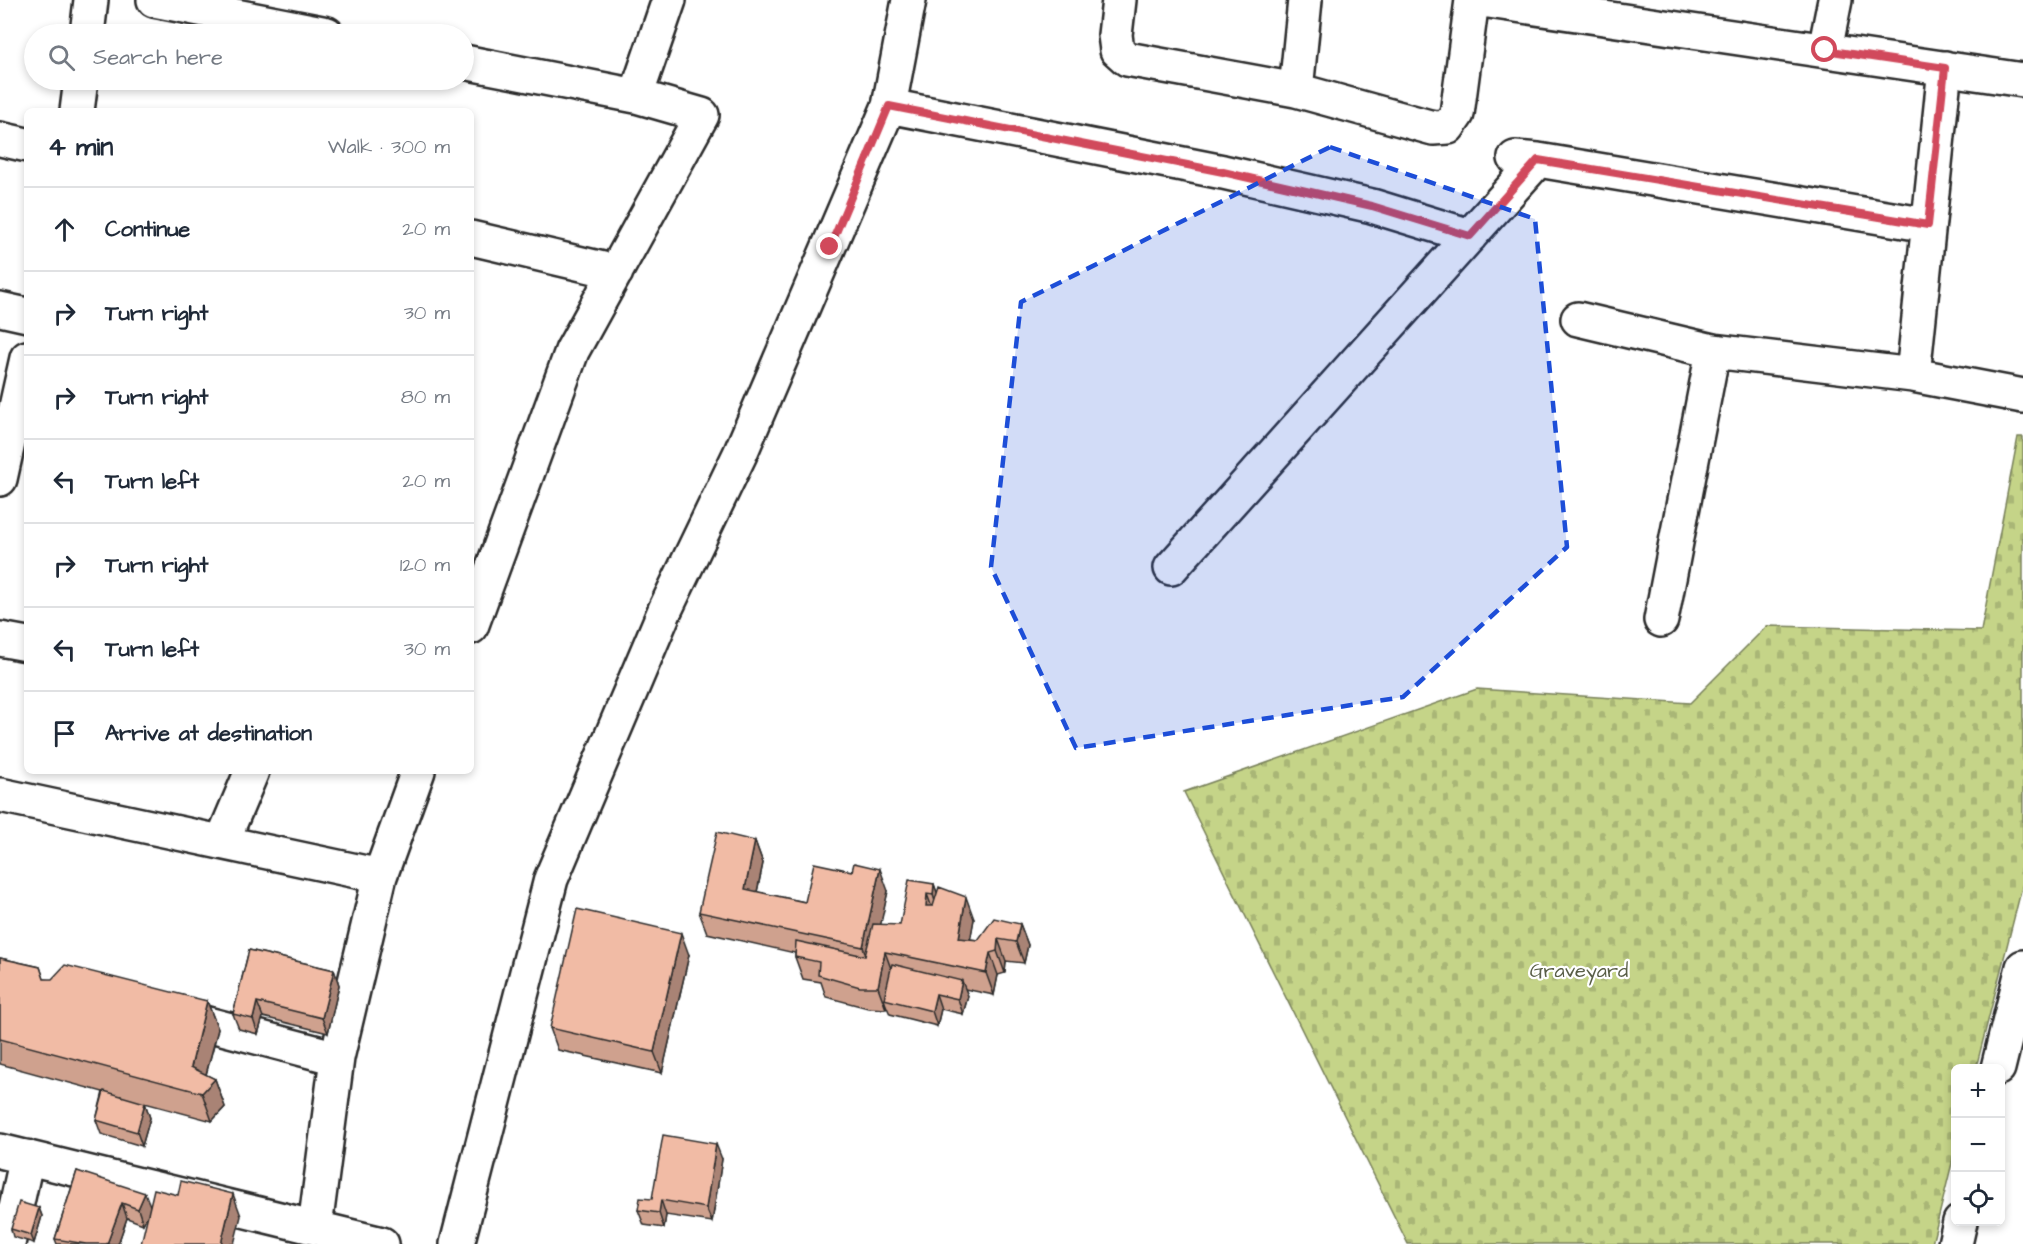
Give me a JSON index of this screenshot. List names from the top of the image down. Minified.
{"parks":["Graveyard"],"page":{"search":"Search here","heading":["4 min","Walk · 300 m"],"list":[["Continue","20 m"],["Turn right","30 m"],["Turn right","80 m"],["Turn left","20 m"],["Turn right","120 m"],["Turn left","30 m"],"Arrive at destination"],"map_buttons":["+","−"]}}
